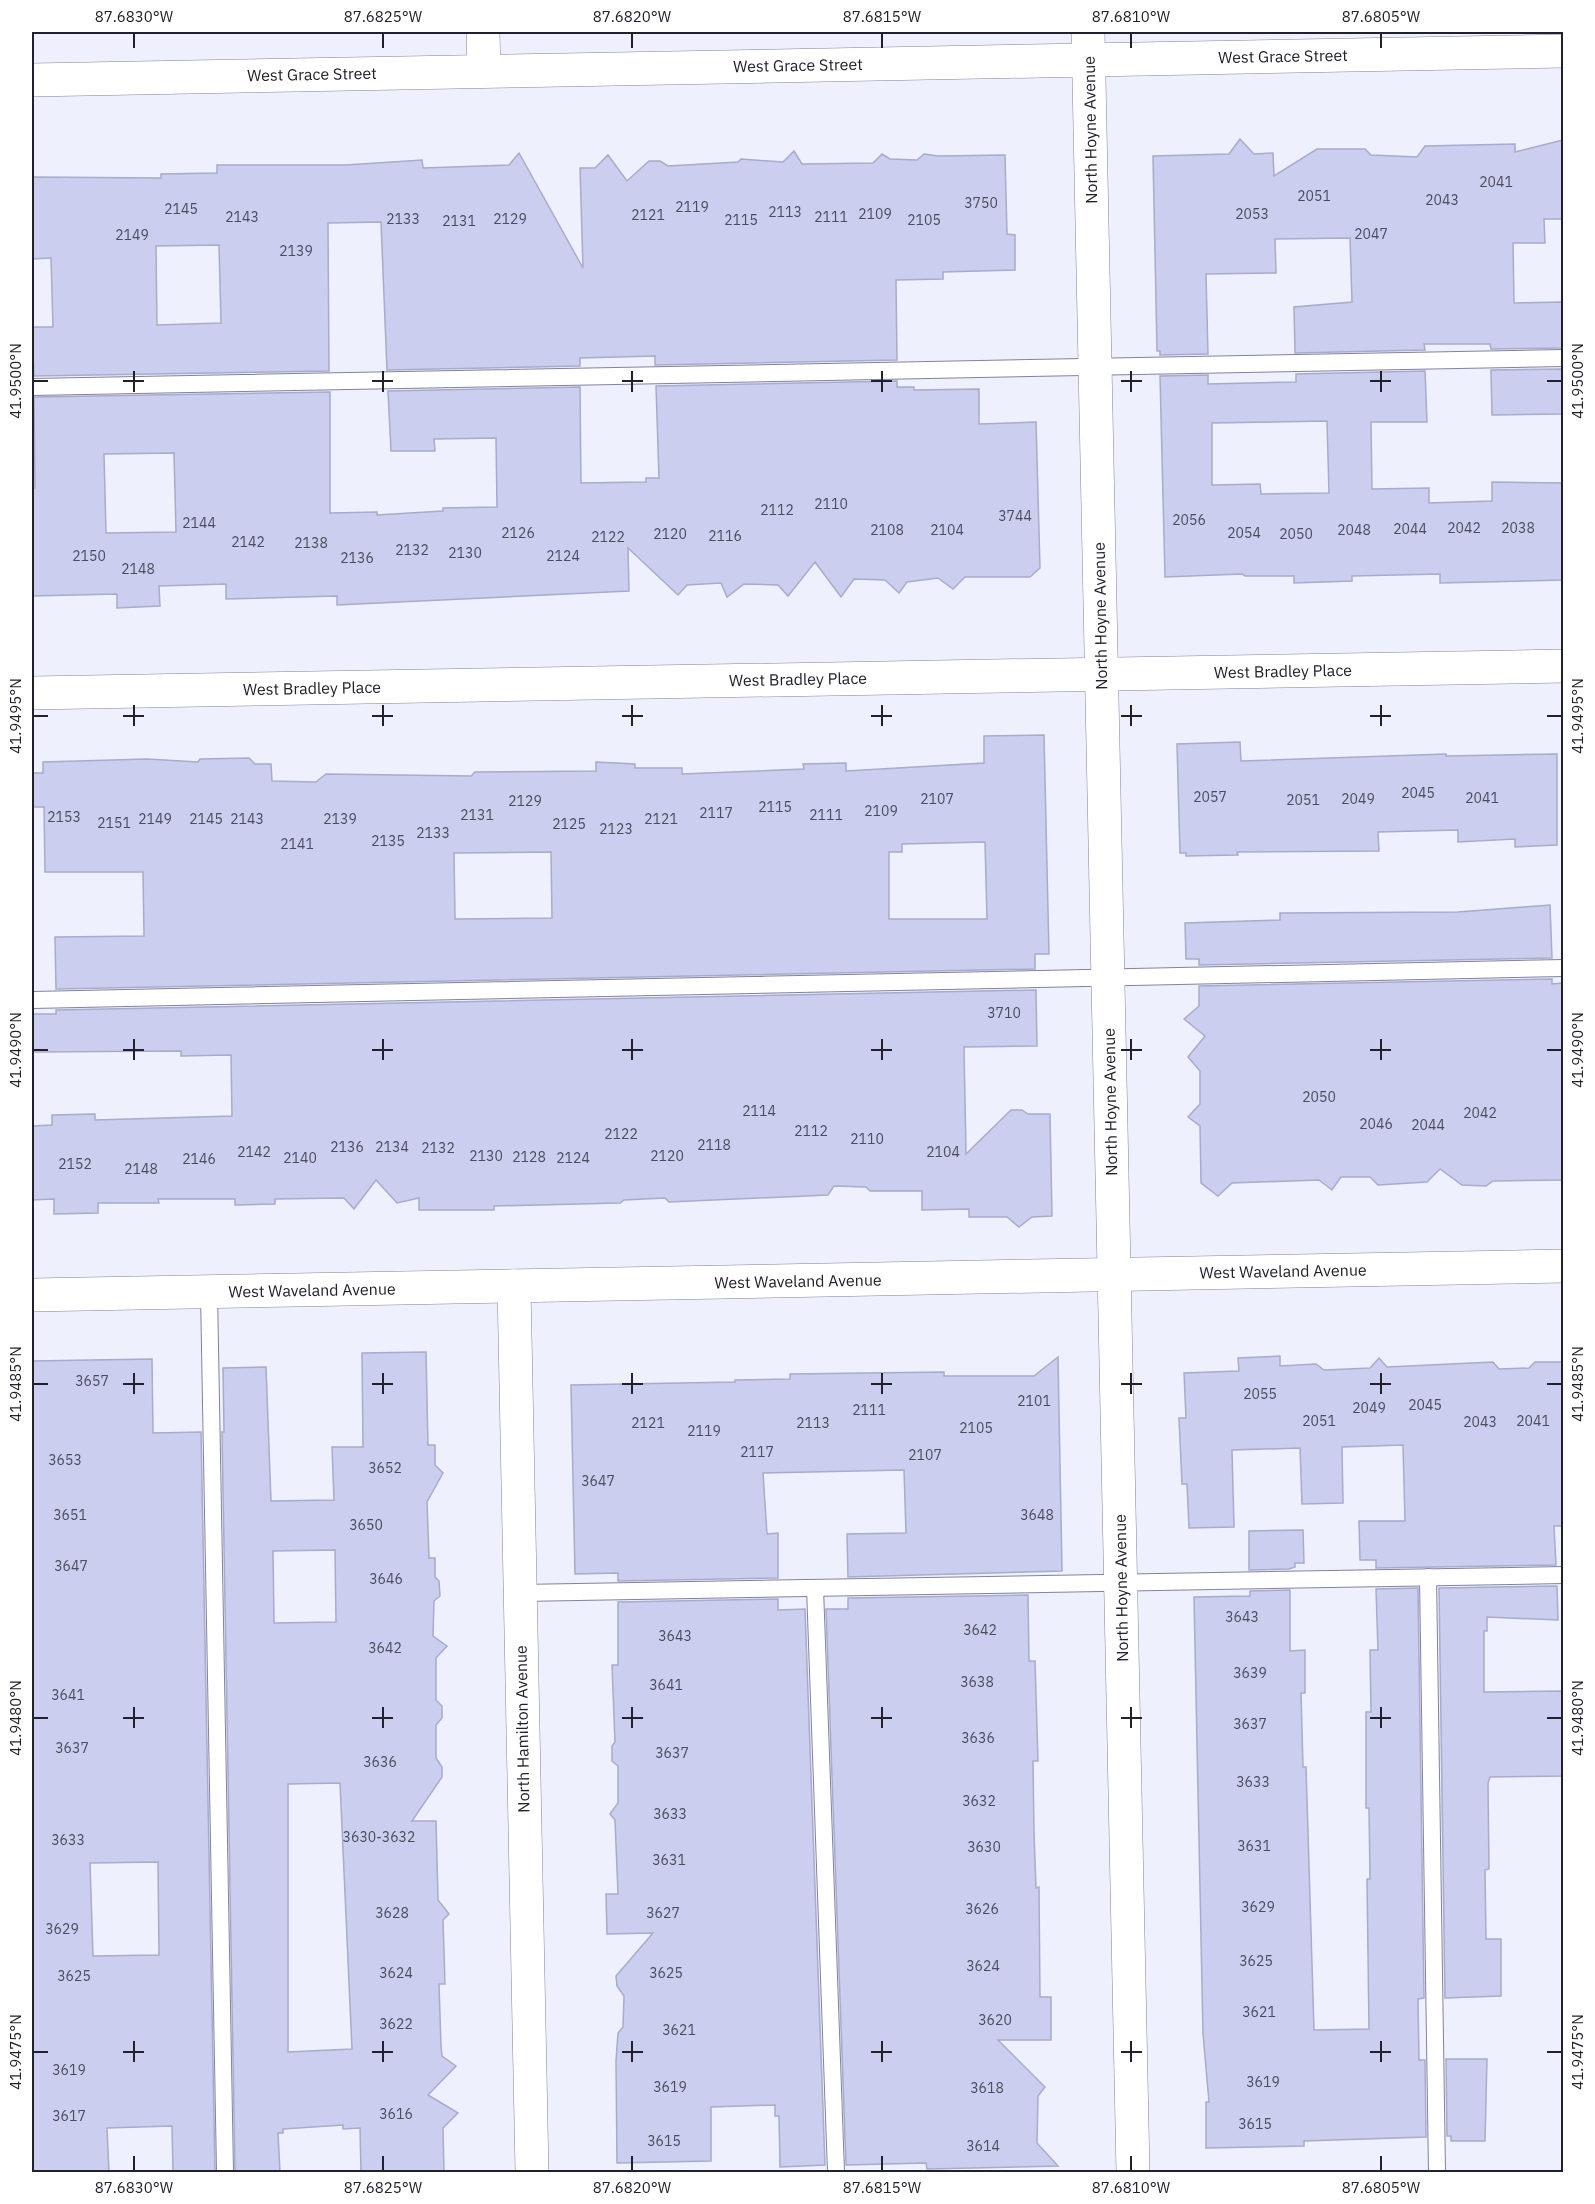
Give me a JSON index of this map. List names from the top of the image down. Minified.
{"streets":{"street":["West Grace Street","North Hoyne Avenue","West Bradley Place","West Waveland Avenue","North Hamilton Avenue"]},"crossings":[["West Grace Street","North Hoyne Avenue"],["North Hoyne Avenue","West Bradley Place"],["North Hoyne Avenue","West Waveland Avenue"],["West Waveland Avenue","North Hamilton Avenue"]],"house_numbers":["2041","2051","2043","3750","2119","2145","2113","2109","2053","2121","2143","2111","2133","2129","2115","2105","2131","2047","2149","2139","2110","2112","3744","2056","2144","2042","2038","2044","2108","2104","2048","2126","2054","2120","2050","2116","2122","2142","2138","2132","2130","2150","2124","2136","2148","2045","2057","2041","2107","2049","2051","2129","2115","2109","2117","2131","2111","2153","2149","2145","2143","2139","2121","2151","2125","2123","2133","2135","2141","3710","2050","2114","2042","2046","2044","2112","2122","2110","2118","2136","2134","2132","2142","2104","2130","2120","2128","2140","2124","2146","2152","2148","3657","2055","2101","2045","2049","2111","2051","2041","2043","2121","2113","2105","2119","2117","2107","3653","3652","3647","3651","3648","3650","3647","3646","3643","3642","3643","3642","3639","3638","3641","3641","3637","3636","3637","3637","3636","3633","3632","3633","3630-3632","3633","3631","3630","3631","3629","3626","3628","3627","3629","3625","3624","3624","3625","3625","3621","3620","3622","3621","3619","3619","3619","3618","3616","3617","3615","3615","3614"],"coordinates":["87.6830°W","87.6825°W","87.6820°W","87.6815°W","87.6810°W","87.6805°W","41.9500°N","41.9495°N","41.9490°N","41.9485°N","41.9480°N","41.9475°N"]}
